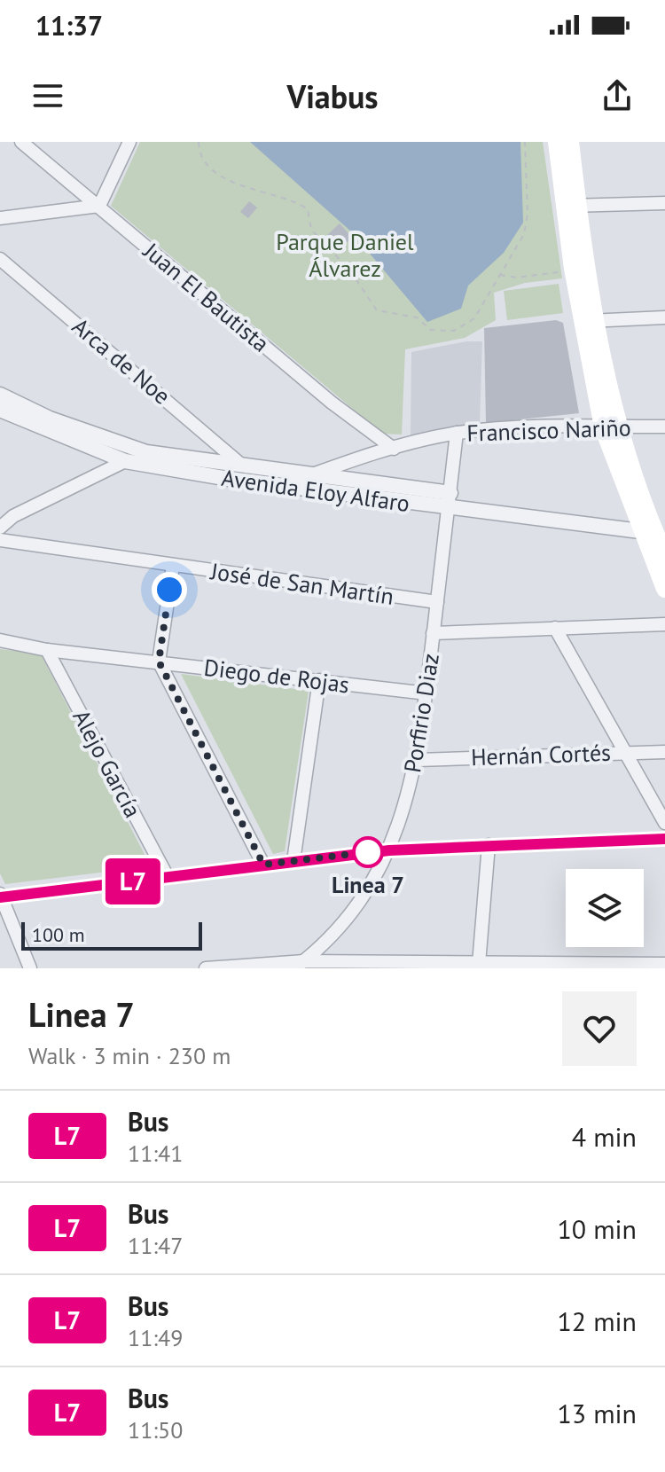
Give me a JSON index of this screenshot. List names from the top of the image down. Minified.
{"streets":{"street":["Juan El Bautista","Arca de Noe","Francisco Nariño","Avenida Eloy Alfaro","José de San Martín","Diego de Rojas","Porfirio Diaz","Hernán Cortés","Alejo García"]},"crossings":[["Juan El Bautista","Francisco Nariño"],["Arca de Noe","Avenida Eloy Alfaro"],["Francisco Nariño","Avenida Eloy Alfaro"],["Francisco Nariño","Porfirio Diaz"],["Avenida Eloy Alfaro","Porfirio Diaz"],["José de San Martín","Porfirio Diaz"],["Diego de Rojas","Porfirio Diaz"],["Diego de Rojas","Alejo García"],["Porfirio Diaz","Hernán Cortés"]],"parks":["Parque Daniel Álvarez"],"places":["Linea 7"],"lines":["bus line L7"],"scale_bar":"100 m","page":{"status":"11:37","header":"Viabus","on_map":"L7","scale":"100 m","heading":["Linea 7","Walk · 3 min · 230 m"],"list":[{"mark":"L7","name":"Bus","note":"11:41","value":"4 min"},{"mark":"L7","name":"Bus","note":"11:47","value":"10 min"},{"mark":"L7","name":"Bus","note":"11:49","value":"12 min"},{"mark":"L7","name":"Bus","note":"11:50","value":"13 min"}]}}
